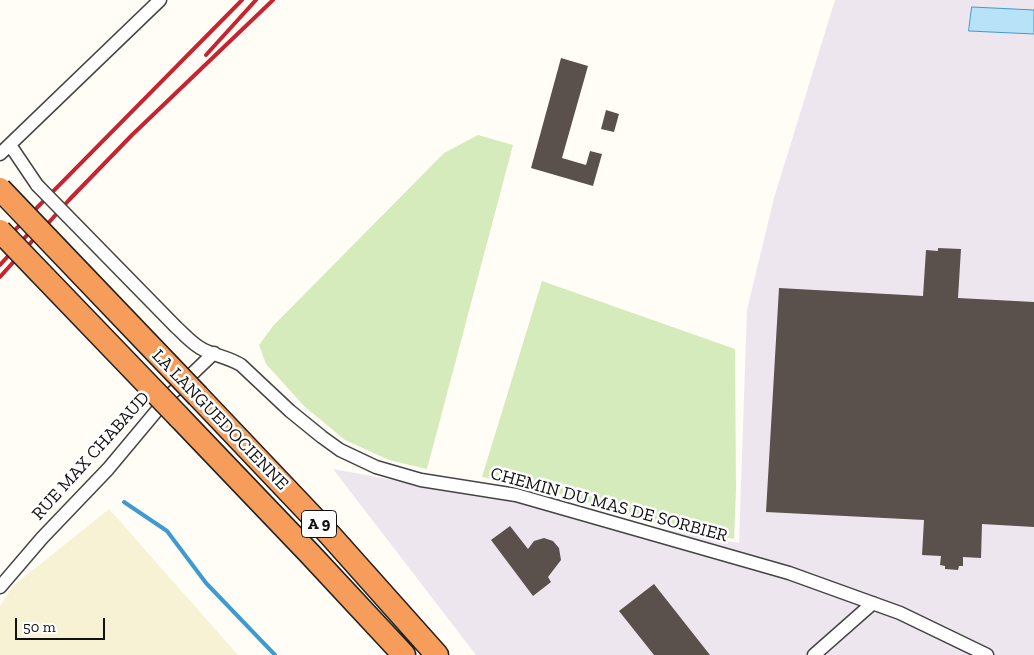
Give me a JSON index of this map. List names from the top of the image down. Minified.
{"streets":{"highway":["LA LANGUEDOCIENNE","A 9"],"street":["RUE MAX CHABAUD","CHEMIN DU MAS DE SORBIER"]},"crossings":[["RUE MAX CHABAUD","CHEMIN DU MAS DE SORBIER"]],"scale_bar":"50 m"}
